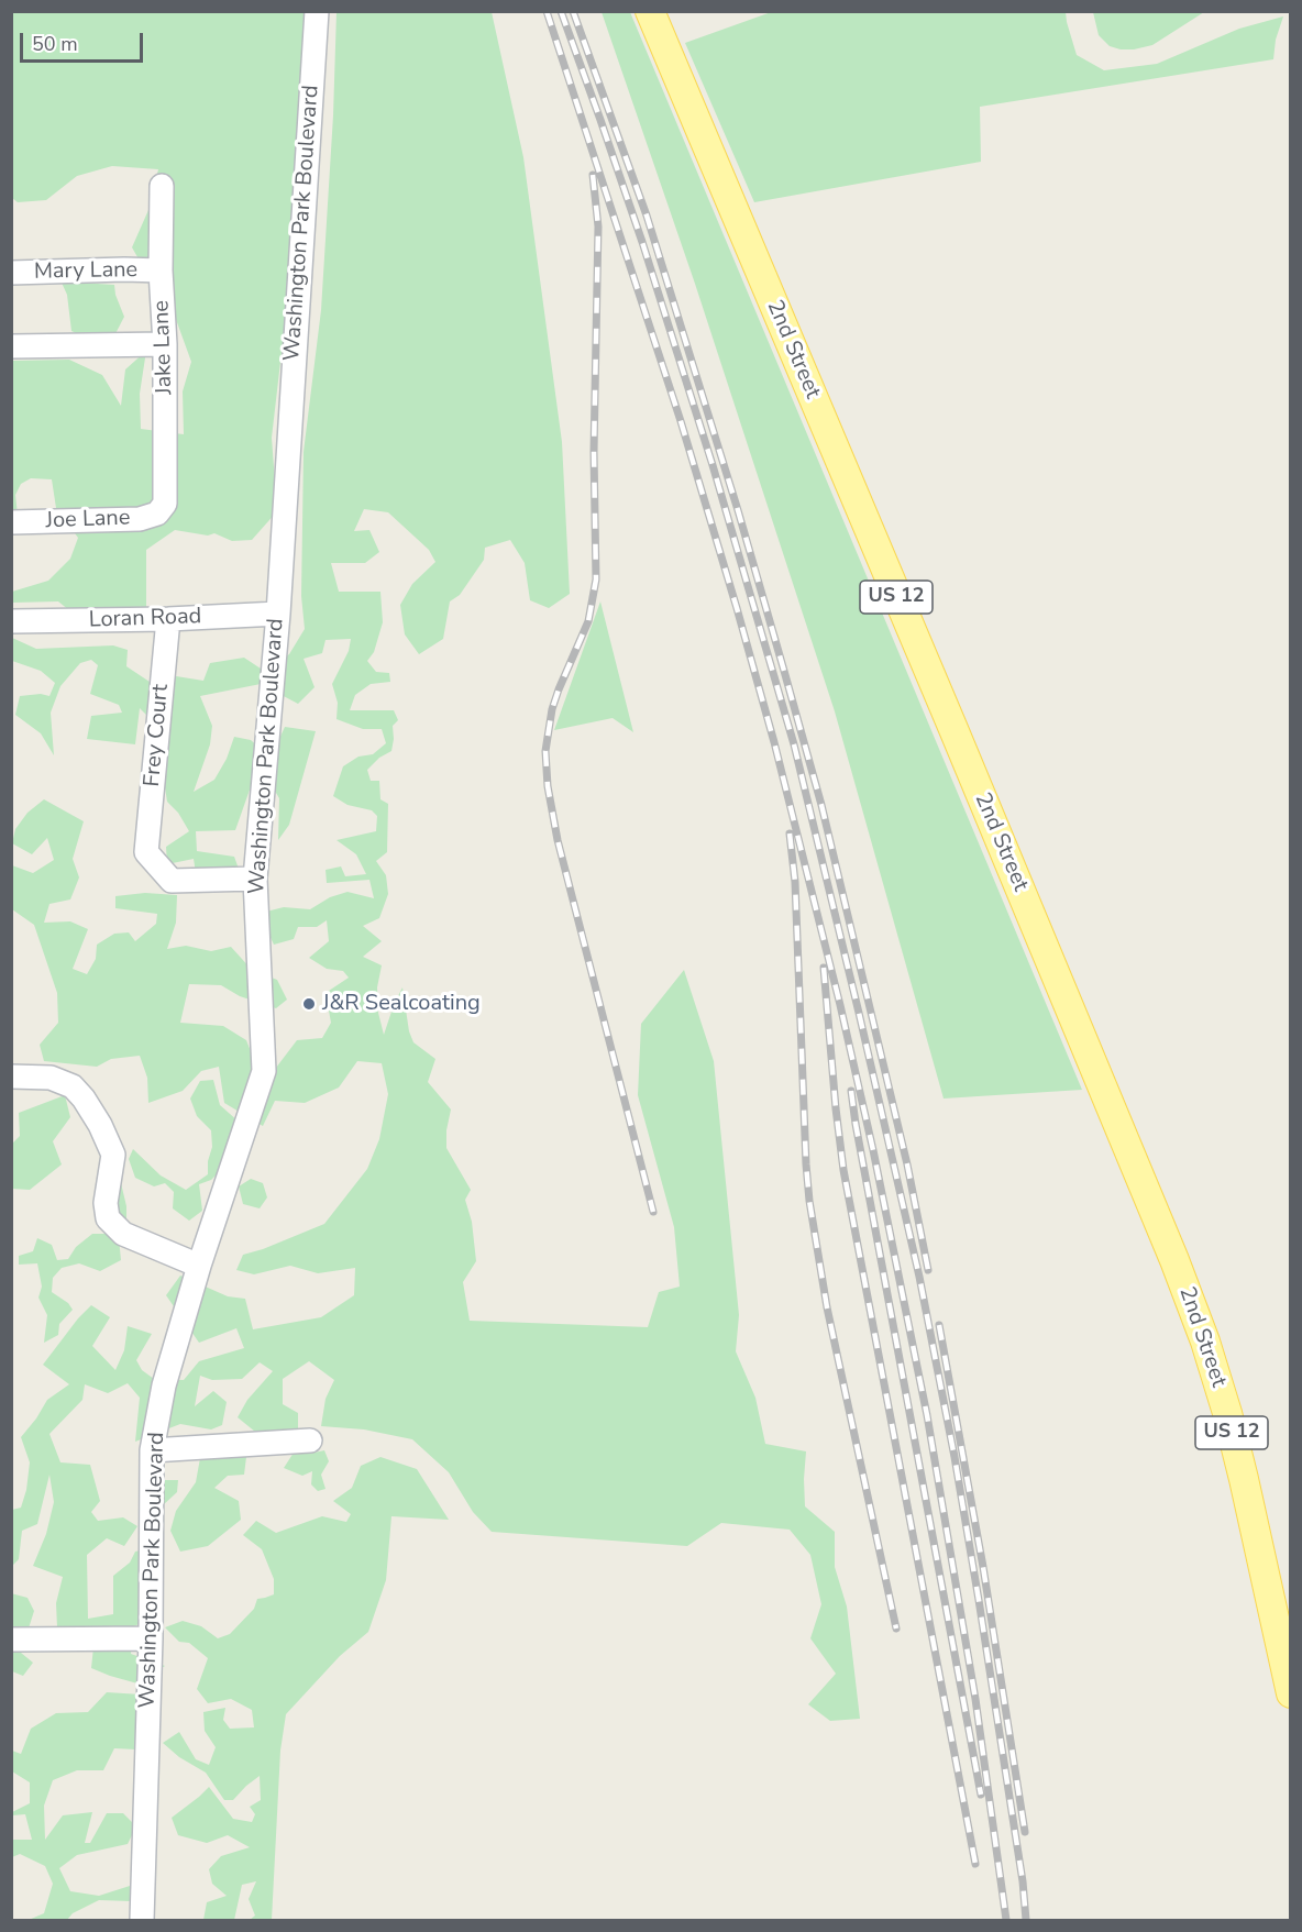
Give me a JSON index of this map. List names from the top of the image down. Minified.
{"streets":{"main road":["2nd Street","US 12"],"street":["Washington Park Boulevard","Mary Lane","Jake Lane","Joe Lane","Loran Road","Frey Court"]},"crossings":[["Washington Park Boulevard","Loran Road"],["Washington Park Boulevard","Frey Court"],["Mary Lane","Jake Lane"],["Jake Lane","Joe Lane"],["Loran Road","Frey Court"]],"places":["J&R Sealcoating"],"scale_bar":"50 m"}
